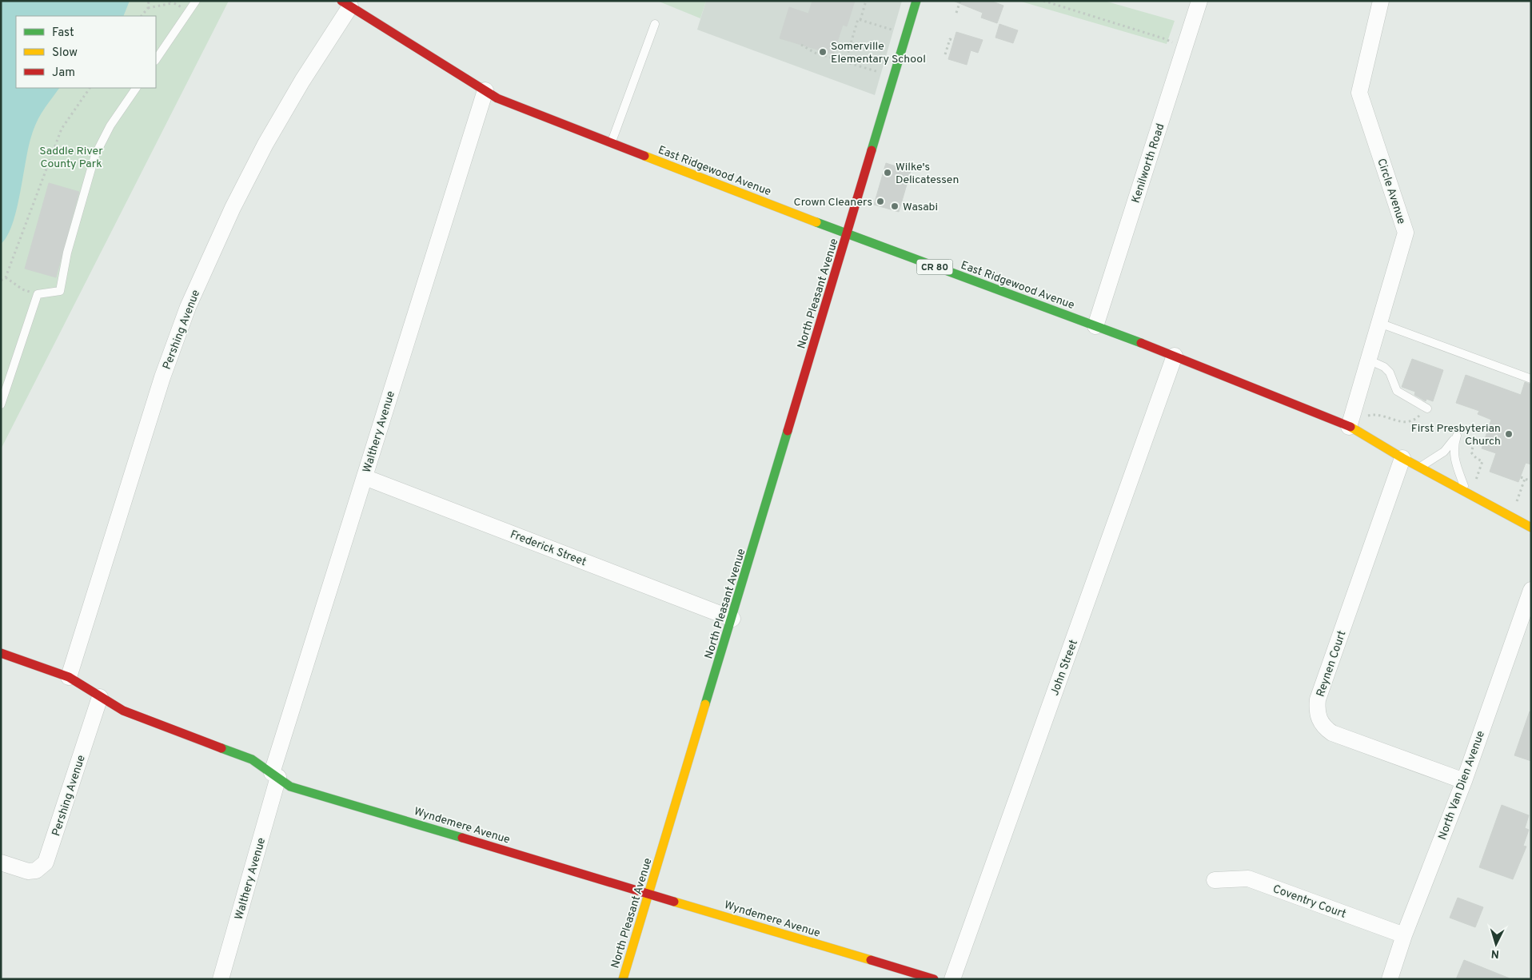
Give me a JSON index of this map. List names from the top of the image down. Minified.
{"streets":{"street":["Kenilworth Road","East Ridgewood Avenue","Circle Avenue","CR 80","North Pleasant Avenue","Pershing Avenue","Walthery Avenue","Frederick Street","Reynen Court","John Street","North Van Dien Avenue","Wyndemere Avenue","Coventry Court"]},"crossings":[["Kenilworth Road","East Ridgewood Avenue"],["East Ridgewood Avenue","Circle Avenue"],["East Ridgewood Avenue","North Pleasant Avenue"],["East Ridgewood Avenue","Pershing Avenue"],["East Ridgewood Avenue","Walthery Avenue"],["East Ridgewood Avenue","Reynen Court"],["East Ridgewood Avenue","John Street"],["North Pleasant Avenue","Frederick Street"],["North Pleasant Avenue","Wyndemere Avenue"],["Pershing Avenue","Wyndemere Avenue"],["Walthery Avenue","Frederick Street"],["Walthery Avenue","Wyndemere Avenue"],["Reynen Court","North Van Dien Avenue"],["North Van Dien Avenue","Coventry Court"]],"parks":["Saddle River County Park"],"places":["Somerville Elementary School","Wilke's Delicatessen","Crown Cleaners","Wasabi","First Presbyterian Church"],"legend":["Fast","Slow","Jam"],"north":"bottom"}
